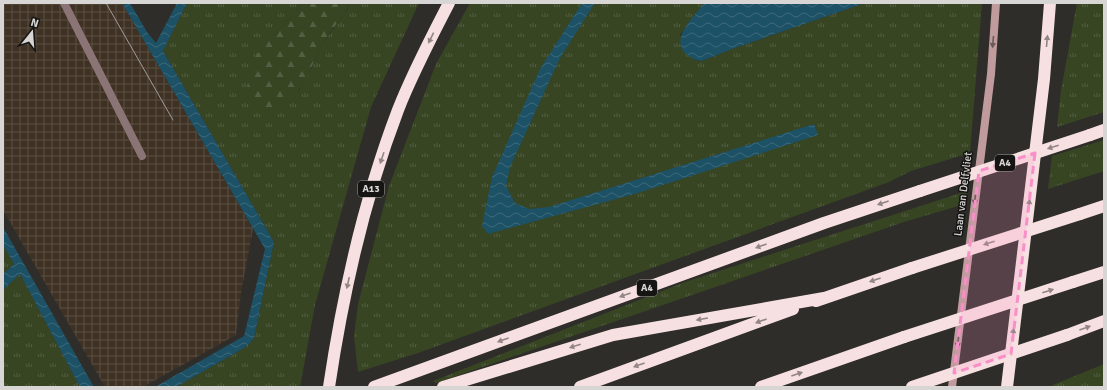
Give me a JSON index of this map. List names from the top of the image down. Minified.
{"streets":{"highway":["A4","A13"],"main road":["Laan van Delfvliet"]},"one_way":["Laan van Delfvliet"],"north":"top"}
